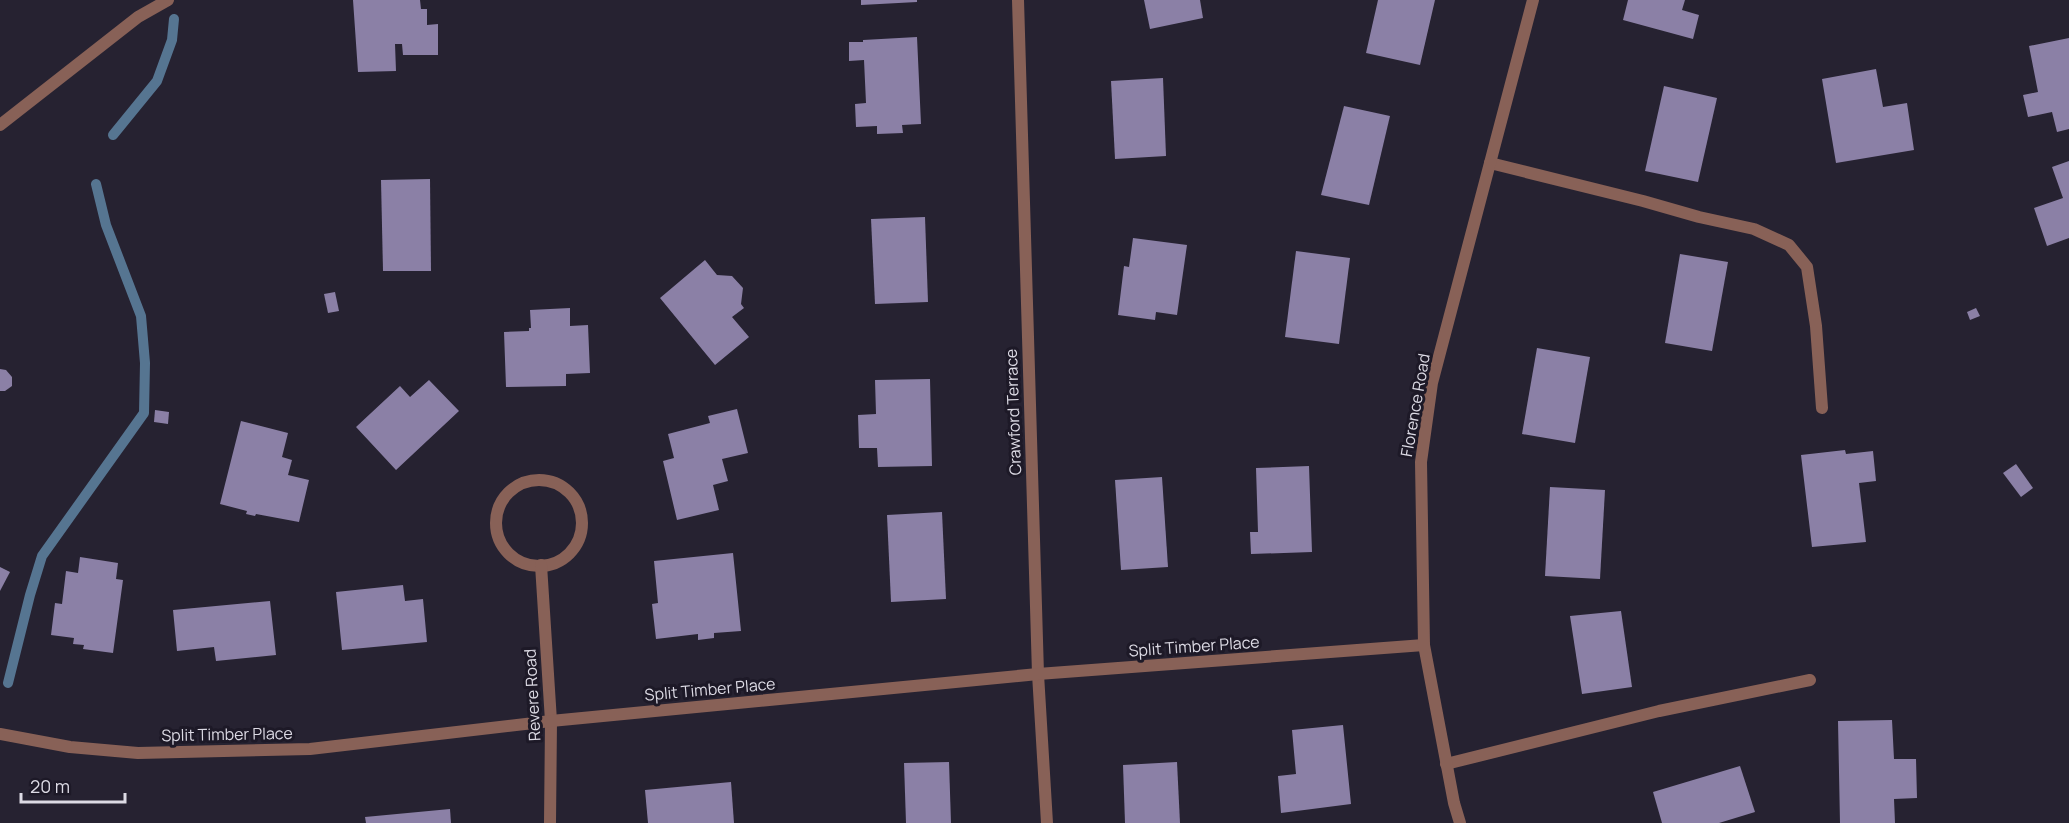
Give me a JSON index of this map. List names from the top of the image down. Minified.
{"streets":{"street":["Florence Road","Crawford Terrace","Split Timber Place","Revere Road"]},"crossings":[["Florence Road","Split Timber Place"],["Crawford Terrace","Split Timber Place"],["Split Timber Place","Revere Road"]],"scale_bar":"20 m"}
